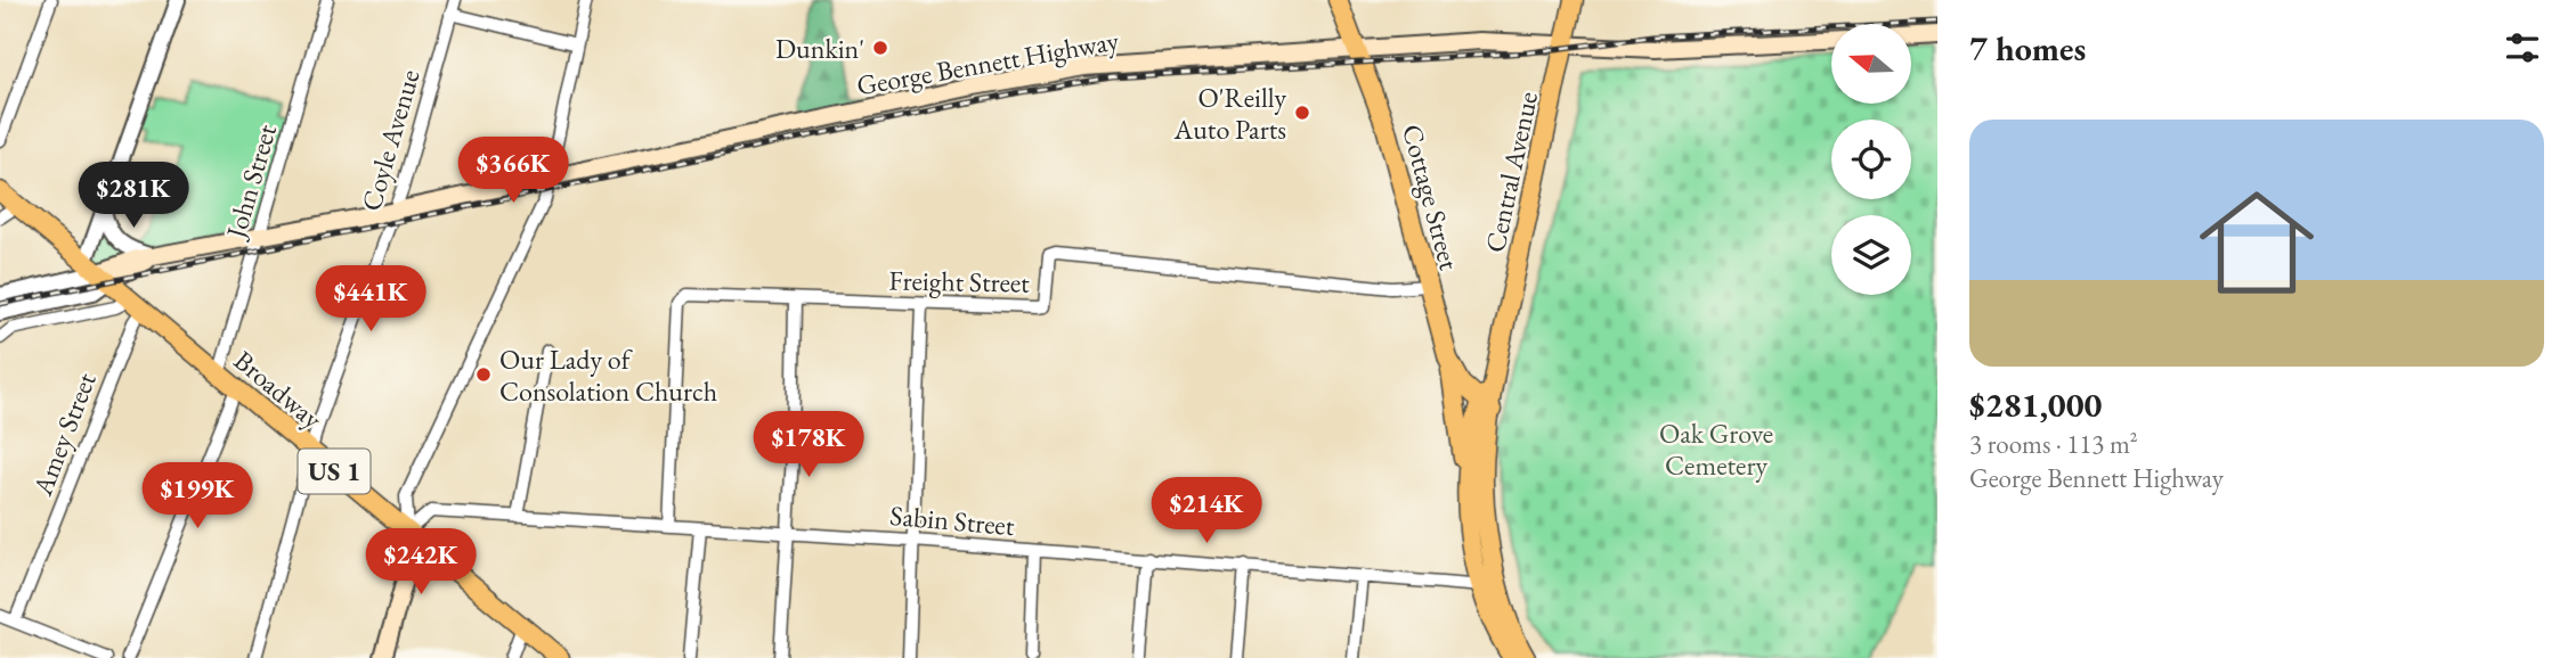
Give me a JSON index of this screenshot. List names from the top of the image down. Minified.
{"streets":{"main road":["George Bennett Highway","Central Avenue","Cottage Street","Broadway","US 1"],"street":["Coyle Avenue","John Street","Freight Street","Amey Street","Sabin Street"]},"crossings":[["George Bennett Highway","Coyle Avenue"],["George Bennett Highway","Central Avenue"],["George Bennett Highway","John Street"],["George Bennett Highway","Cottage Street"],["George Bennett Highway","Broadway"],["Coyle Avenue","Broadway"],["Central Avenue","Cottage Street"],["Central Avenue","Sabin Street"],["John Street","Broadway"],["Cottage Street","Freight Street"],["Freight Street","Sabin Street"],["Broadway","Amey Street"],["Broadway","Sabin Street"]],"parks":["Oak Grove Cemetery"],"places":["Dunkin'","O'Reilly Auto Parts","Our Lady of Consolation Church"],"north":"left","page":{"heading":"7 homes","list":[{"name":"$281,000","note":"3 rooms · 113 m² · George Bennett Highway"}],"price":["$366K","$281K","$441K","$178K","$199K","$214K","$242K"]}}
